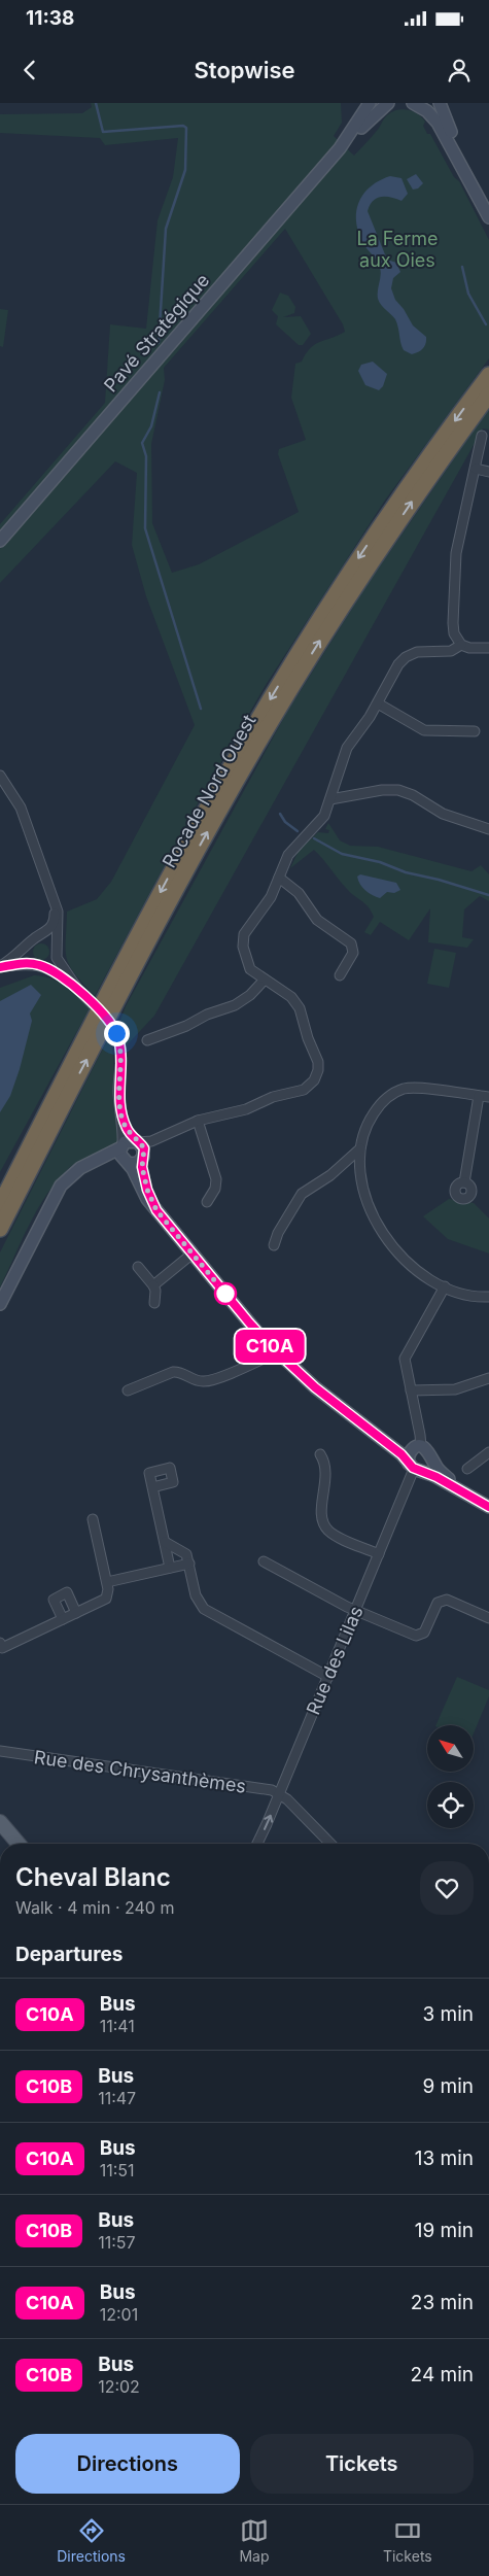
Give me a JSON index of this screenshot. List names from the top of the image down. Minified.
{"streets":{"highway":["Rocade Nord Ouest"],"street":["Pavé Stratégique","Rue des Lilas","Rue des Chrysanthèmes"]},"crossings":[["Rue des Lilas","Rue des Chrysanthèmes"]],"parks":["La Ferme aux Oies"],"lines":["bus line C10A"],"north":"top left","page":{"status":"11:38","header":"Stopwise","on_map":"C10A","heading":[["Cheval Blanc","Walk · 4 min · 240 m"],"Departures"],"list":[{"mark":"C10A","name":"Bus","note":"11:41","value":"3 min"},{"mark":"C10B","name":"Bus","note":"11:47","value":"9 min"},{"mark":"C10A","name":"Bus","note":"11:51","value":"13 min"},{"mark":"C10B","name":"Bus","note":"11:57","value":"19 min"},{"mark":"C10A","name":"Bus","note":"12:01","value":"23 min"},{"mark":"C10B","name":"Bus","note":"12:02","value":"24 min"}],"buttons":["Directions","Tickets"],"tabs":["Directions","Map","Tickets"]}}
